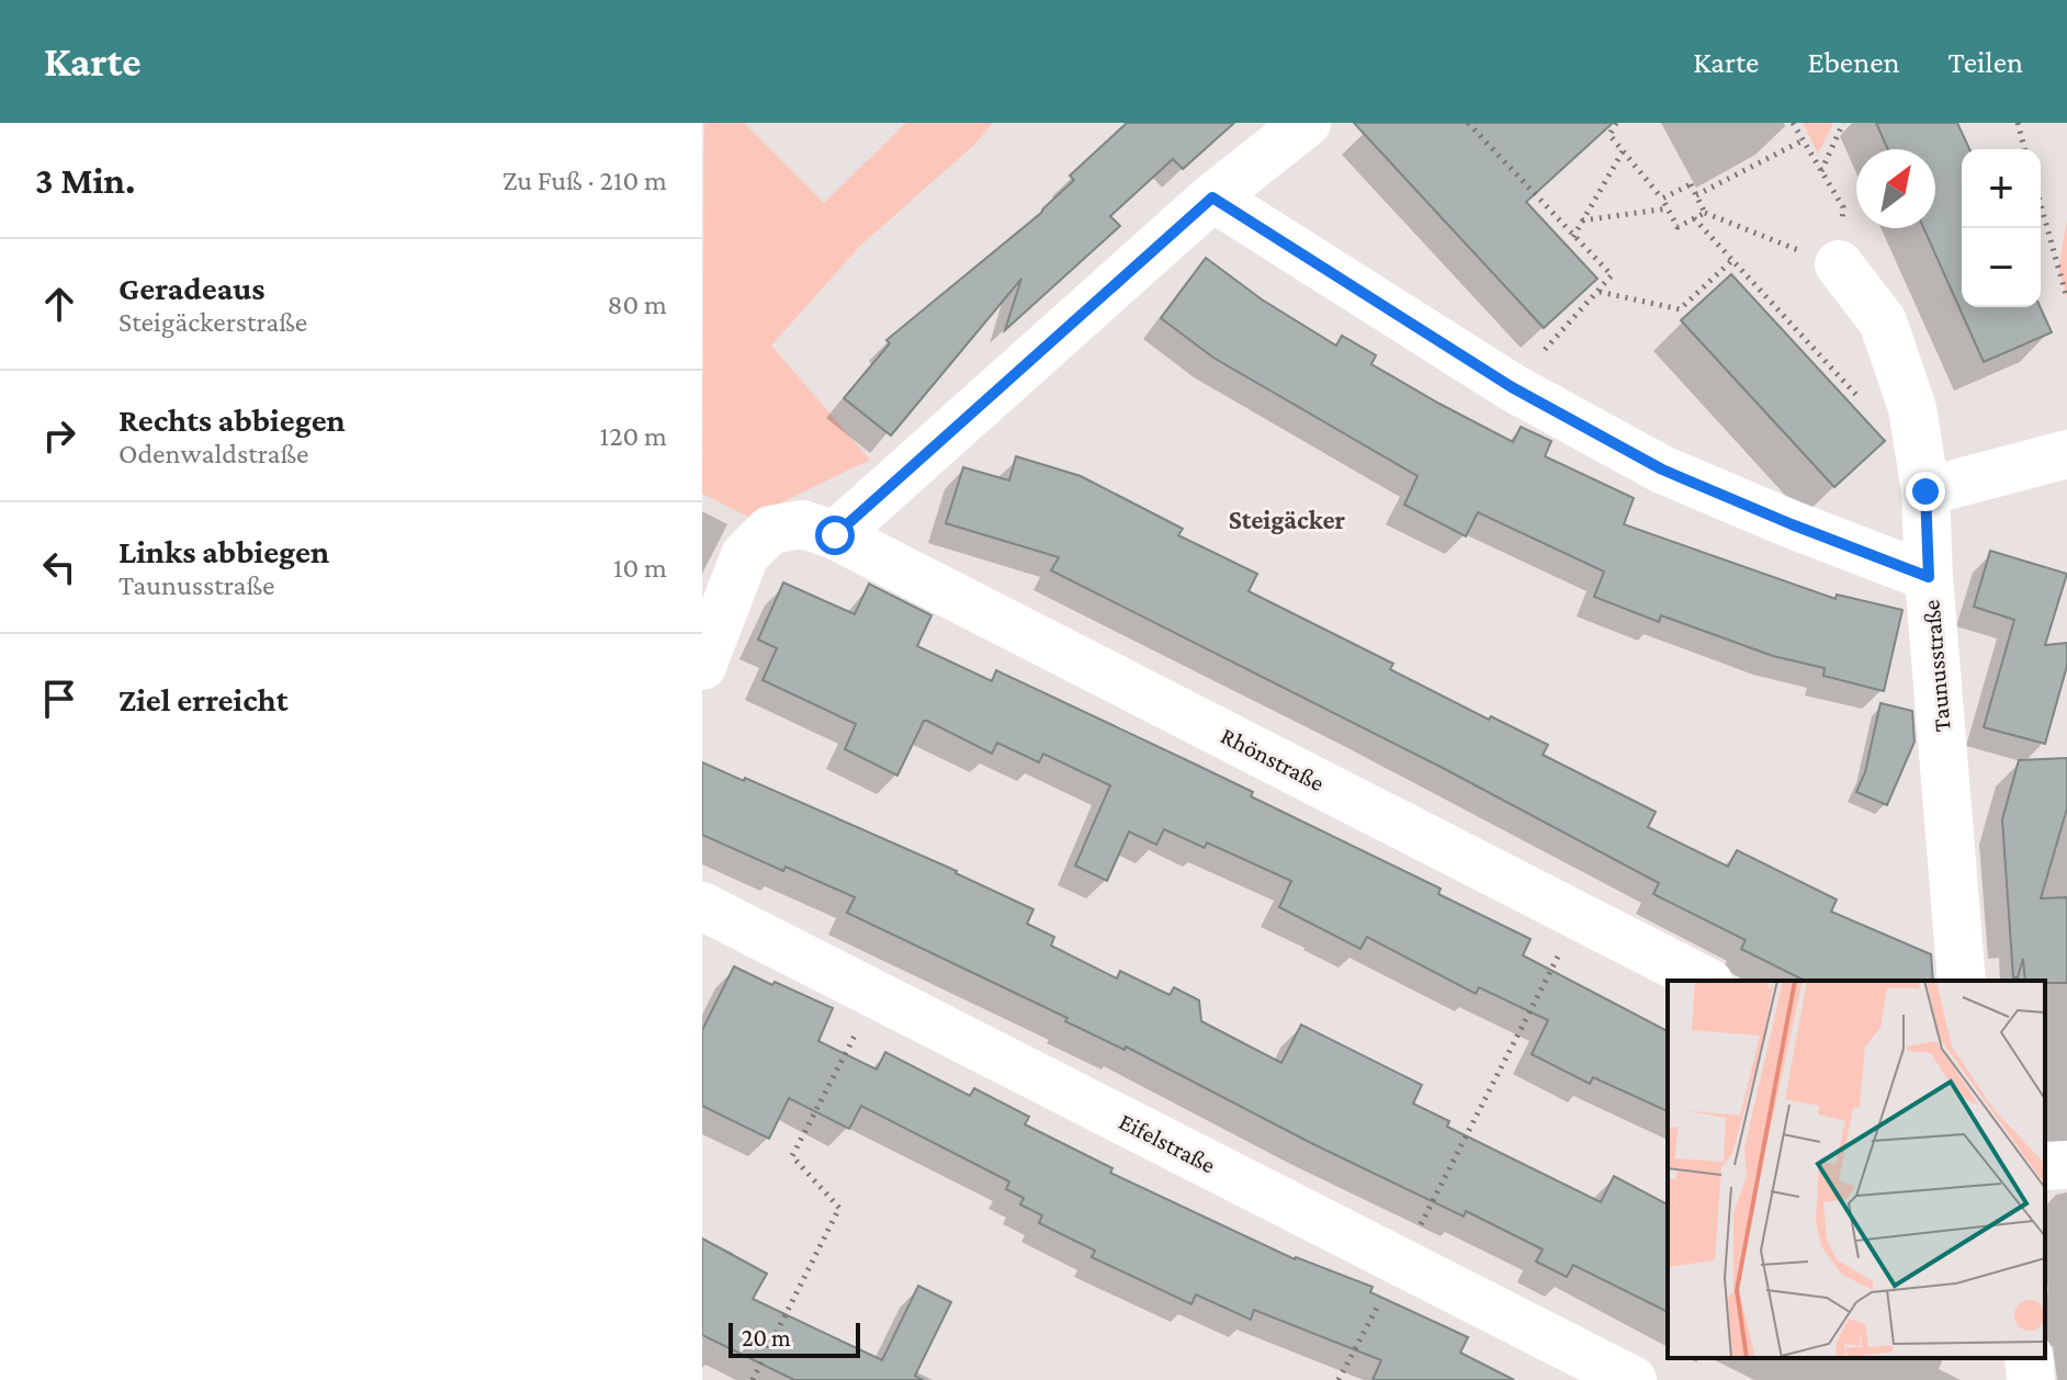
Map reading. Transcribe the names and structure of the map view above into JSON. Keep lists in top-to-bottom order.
{
  "streets": {
    "street": ["Taunusstraße", "Rhönstraße", "Eifelstraße"]
  },
  "districts": ["Steigäcker"],
  "scale_bar": "20 m",
  "north": "top right",
  "page": {
    "header": "Karte",
    "nav": ["Karte", "Ebenen", "Teilen"],
    "heading": ["3 Min.", "Zu Fuß · 210 m"],
    "map_buttons": ["+", "−"],
    "list": [
      ["Geradeaus", "Steigäckerstraße", "80 m"],
      ["Rechts abbiegen", "Odenwaldstraße", "120 m"],
      ["Links abbiegen", "Taunusstraße", "10 m"],
      "Ziel erreicht"
    ],
    "scale": "20 m"
  }
}
